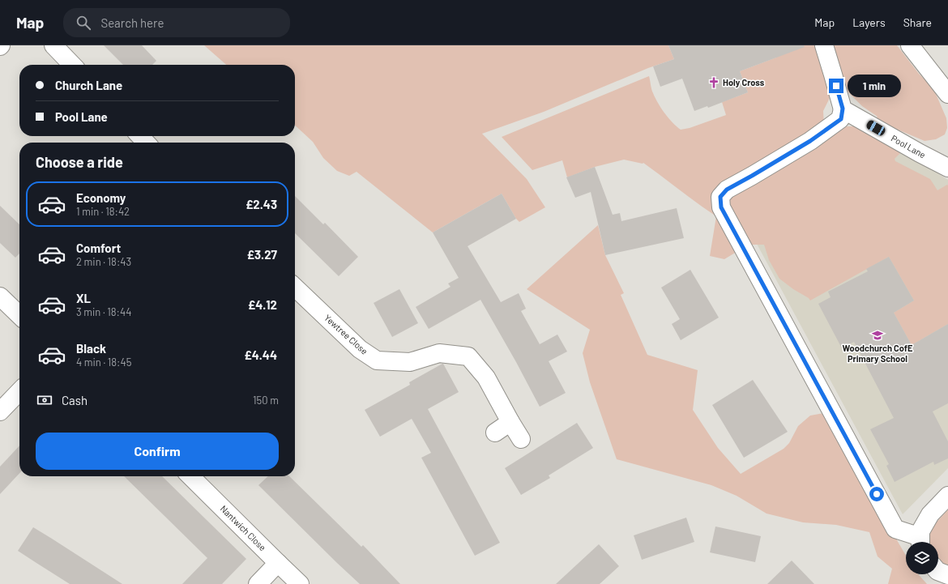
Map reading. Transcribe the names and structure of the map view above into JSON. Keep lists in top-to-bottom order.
{
  "streets": {
    "street": ["Pool Lane", "Yewtree Close", "Nantwich Close"]
  },
  "places": {
    "church": ["Holy Cross"],
    "school or university": ["Woodchurch CofE Primary School"]
  },
  "page": {
    "header": "Map",
    "search": "Search here",
    "nav": ["Map", "Layers", "Share"],
    "banner": ["Church Lane", "Pool Lane"],
    "bubble": "1 min",
    "heading": "Choose a ride",
    "list": [
      {
        "name": "Economy",
        "note": "1 min · 18:42",
        "value": "£2.43"
      },
      {
        "name": "Comfort",
        "note": "2 min · 18:43",
        "value": "£3.27"
      },
      {
        "name": "XL",
        "note": "3 min · 18:44",
        "value": "£4.12"
      },
      {
        "name": "Black",
        "note": "4 min · 18:45",
        "value": "£4.44"
      }
    ],
    "pay": ["Cash", "150 m"],
    "buttons": "Confirm"
  }
}
